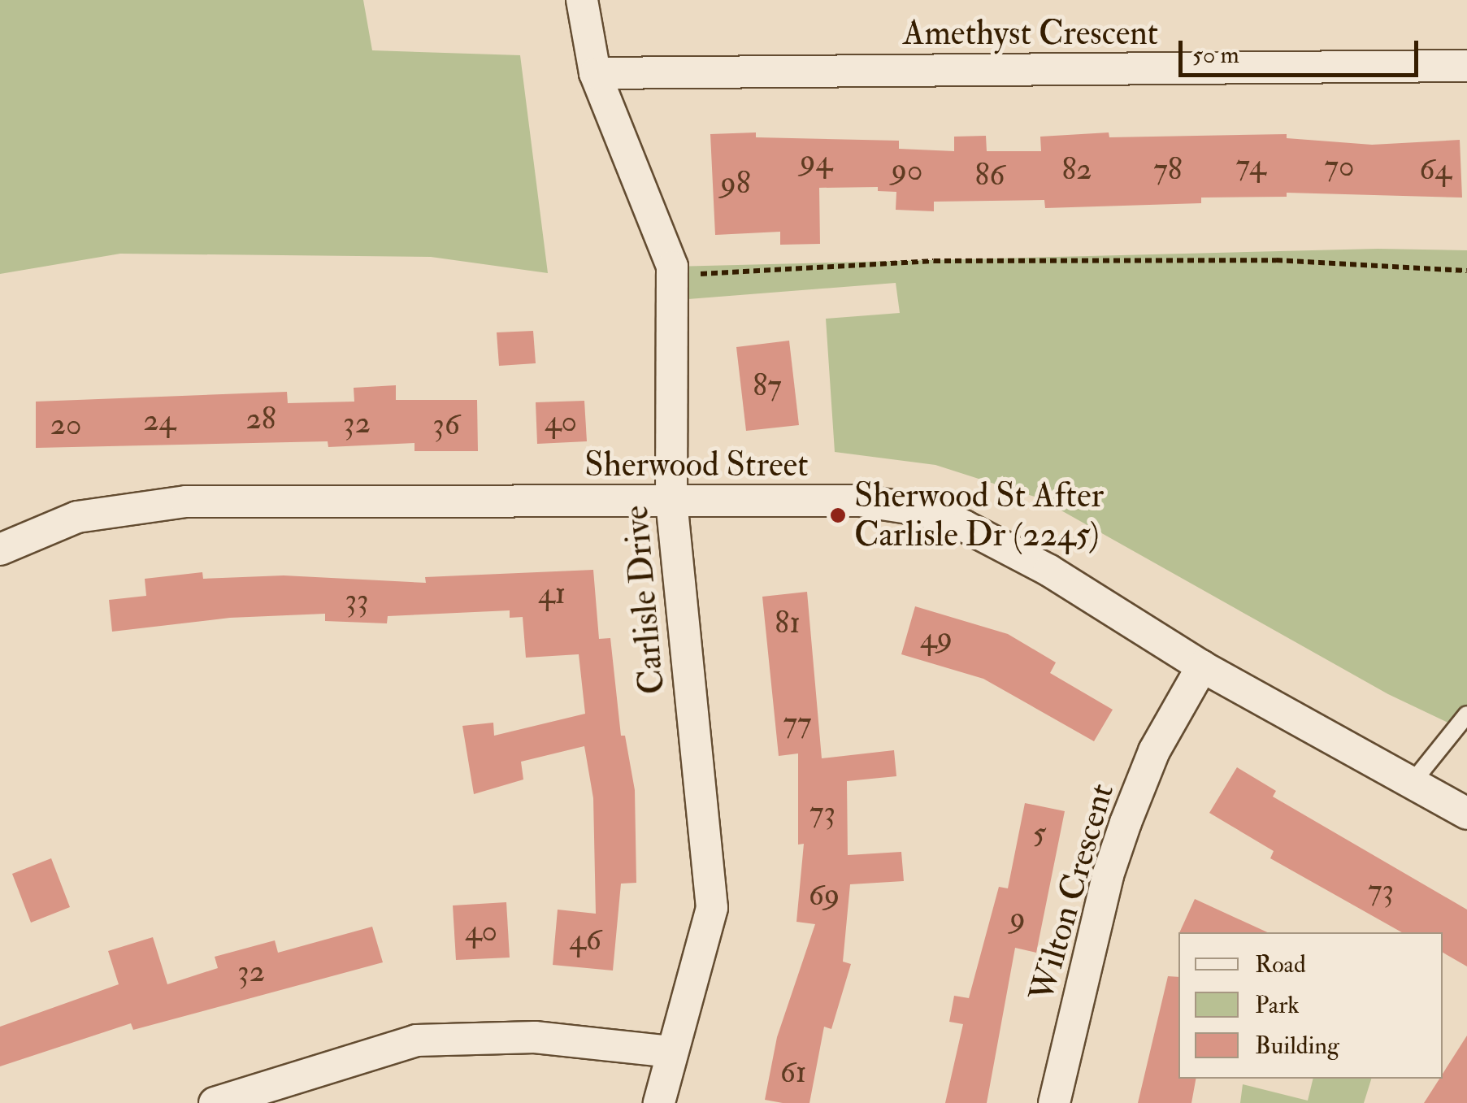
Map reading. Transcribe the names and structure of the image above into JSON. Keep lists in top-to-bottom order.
{
  "streets": {
    "street": [
      "Amethyst Crescent",
      "Sherwood Street",
      "Carlisle Drive",
      "Wilton Crescent"
    ]
  },
  "crossings": [
    ["Amethyst Crescent", "Carlisle Drive"],
    ["Sherwood Street", "Carlisle Drive"],
    ["Sherwood Street", "Wilton Crescent"]
  ],
  "places": ["Sherwood St After Carlisle Dr (2245)"],
  "house_numbers": [
    "94",
    "74",
    "70",
    "82",
    "78",
    "64",
    "90",
    "86",
    "98",
    "87",
    "28",
    "24",
    "40",
    "32",
    "20",
    "36",
    "41",
    "33",
    "81",
    "49",
    "77",
    "73",
    "5",
    "73",
    "69",
    "9",
    "40",
    "46",
    "32",
    "61"
  ],
  "legend": ["Road", "Park", "Building"],
  "scale_bar": "50 m"
}
